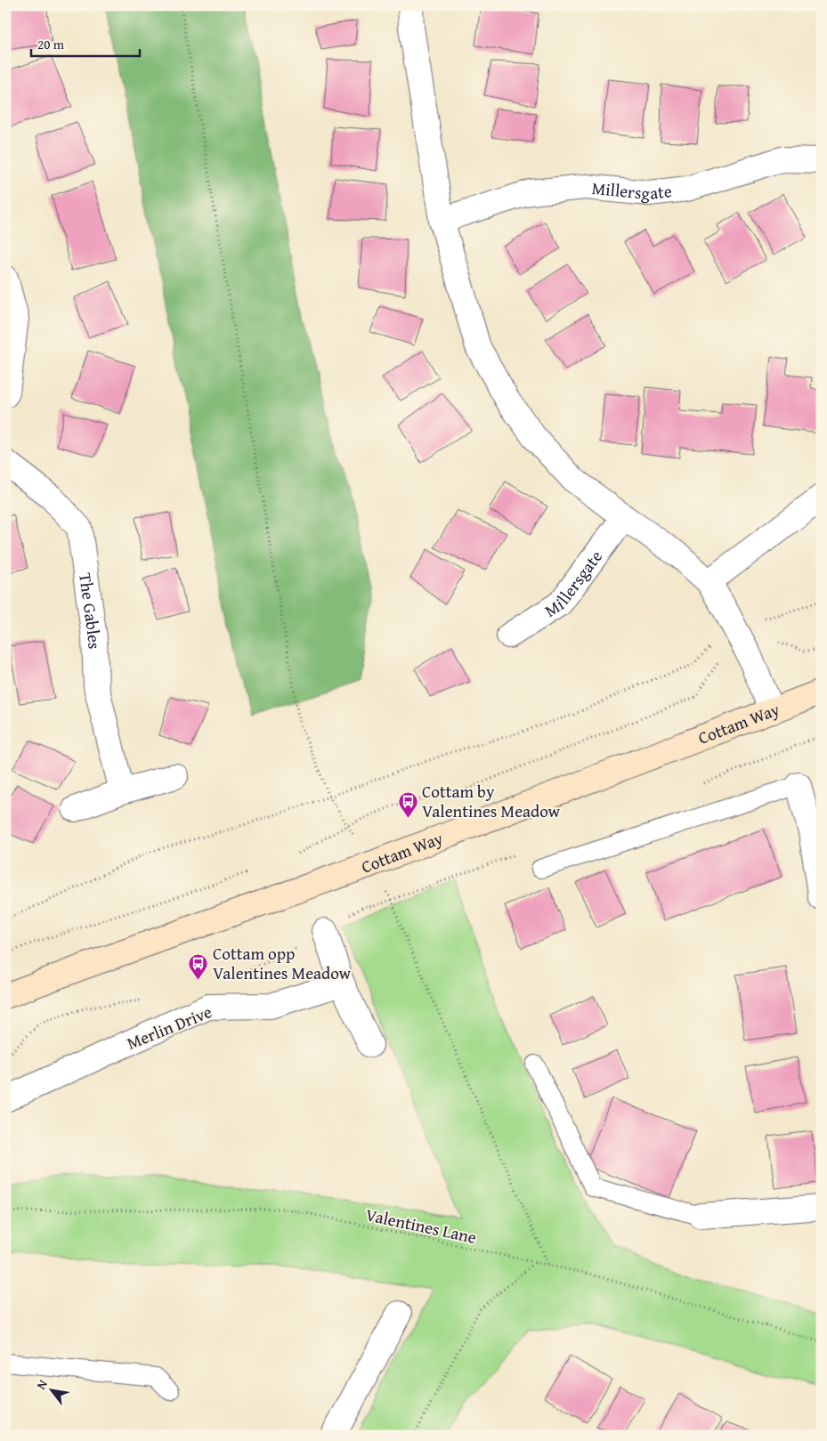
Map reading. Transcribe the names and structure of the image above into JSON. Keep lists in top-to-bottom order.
{
  "streets": {
    "main road": ["Cottam Way"],
    "street": ["Millersgate", "The Gables", "Merlin Drive"],
    "path": ["Valentines Lane"]
  },
  "places": {
    "bus stop": ["Cottam by Valentines Meadow", "Cottam opp Valentines Meadow"]
  },
  "scale_bar": "20 m",
  "north": "top left"
}
